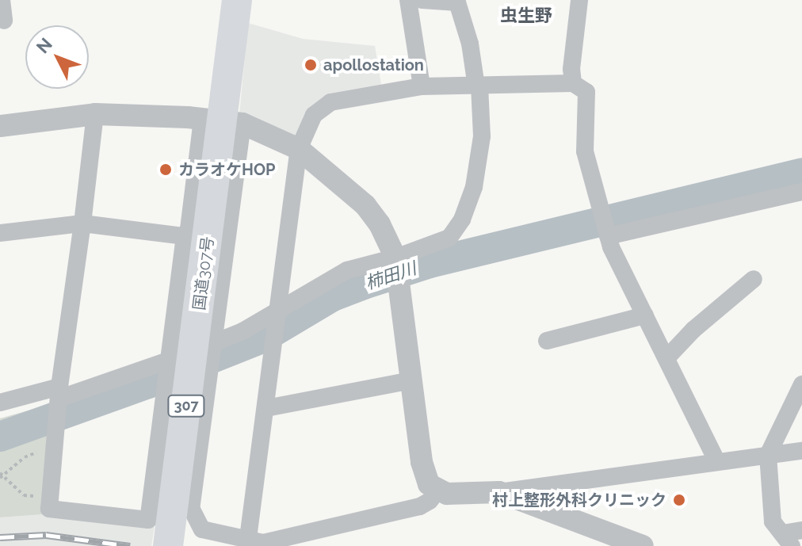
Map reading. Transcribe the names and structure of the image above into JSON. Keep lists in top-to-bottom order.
{
  "streets": {
    "highway": ["国道307号", "307"]
  },
  "districts": ["虫生野"],
  "water": ["柿田川"],
  "places": ["apollostation", "カラオケHOP", "村上整形外科クリニック"],
  "north": "top left"
}
